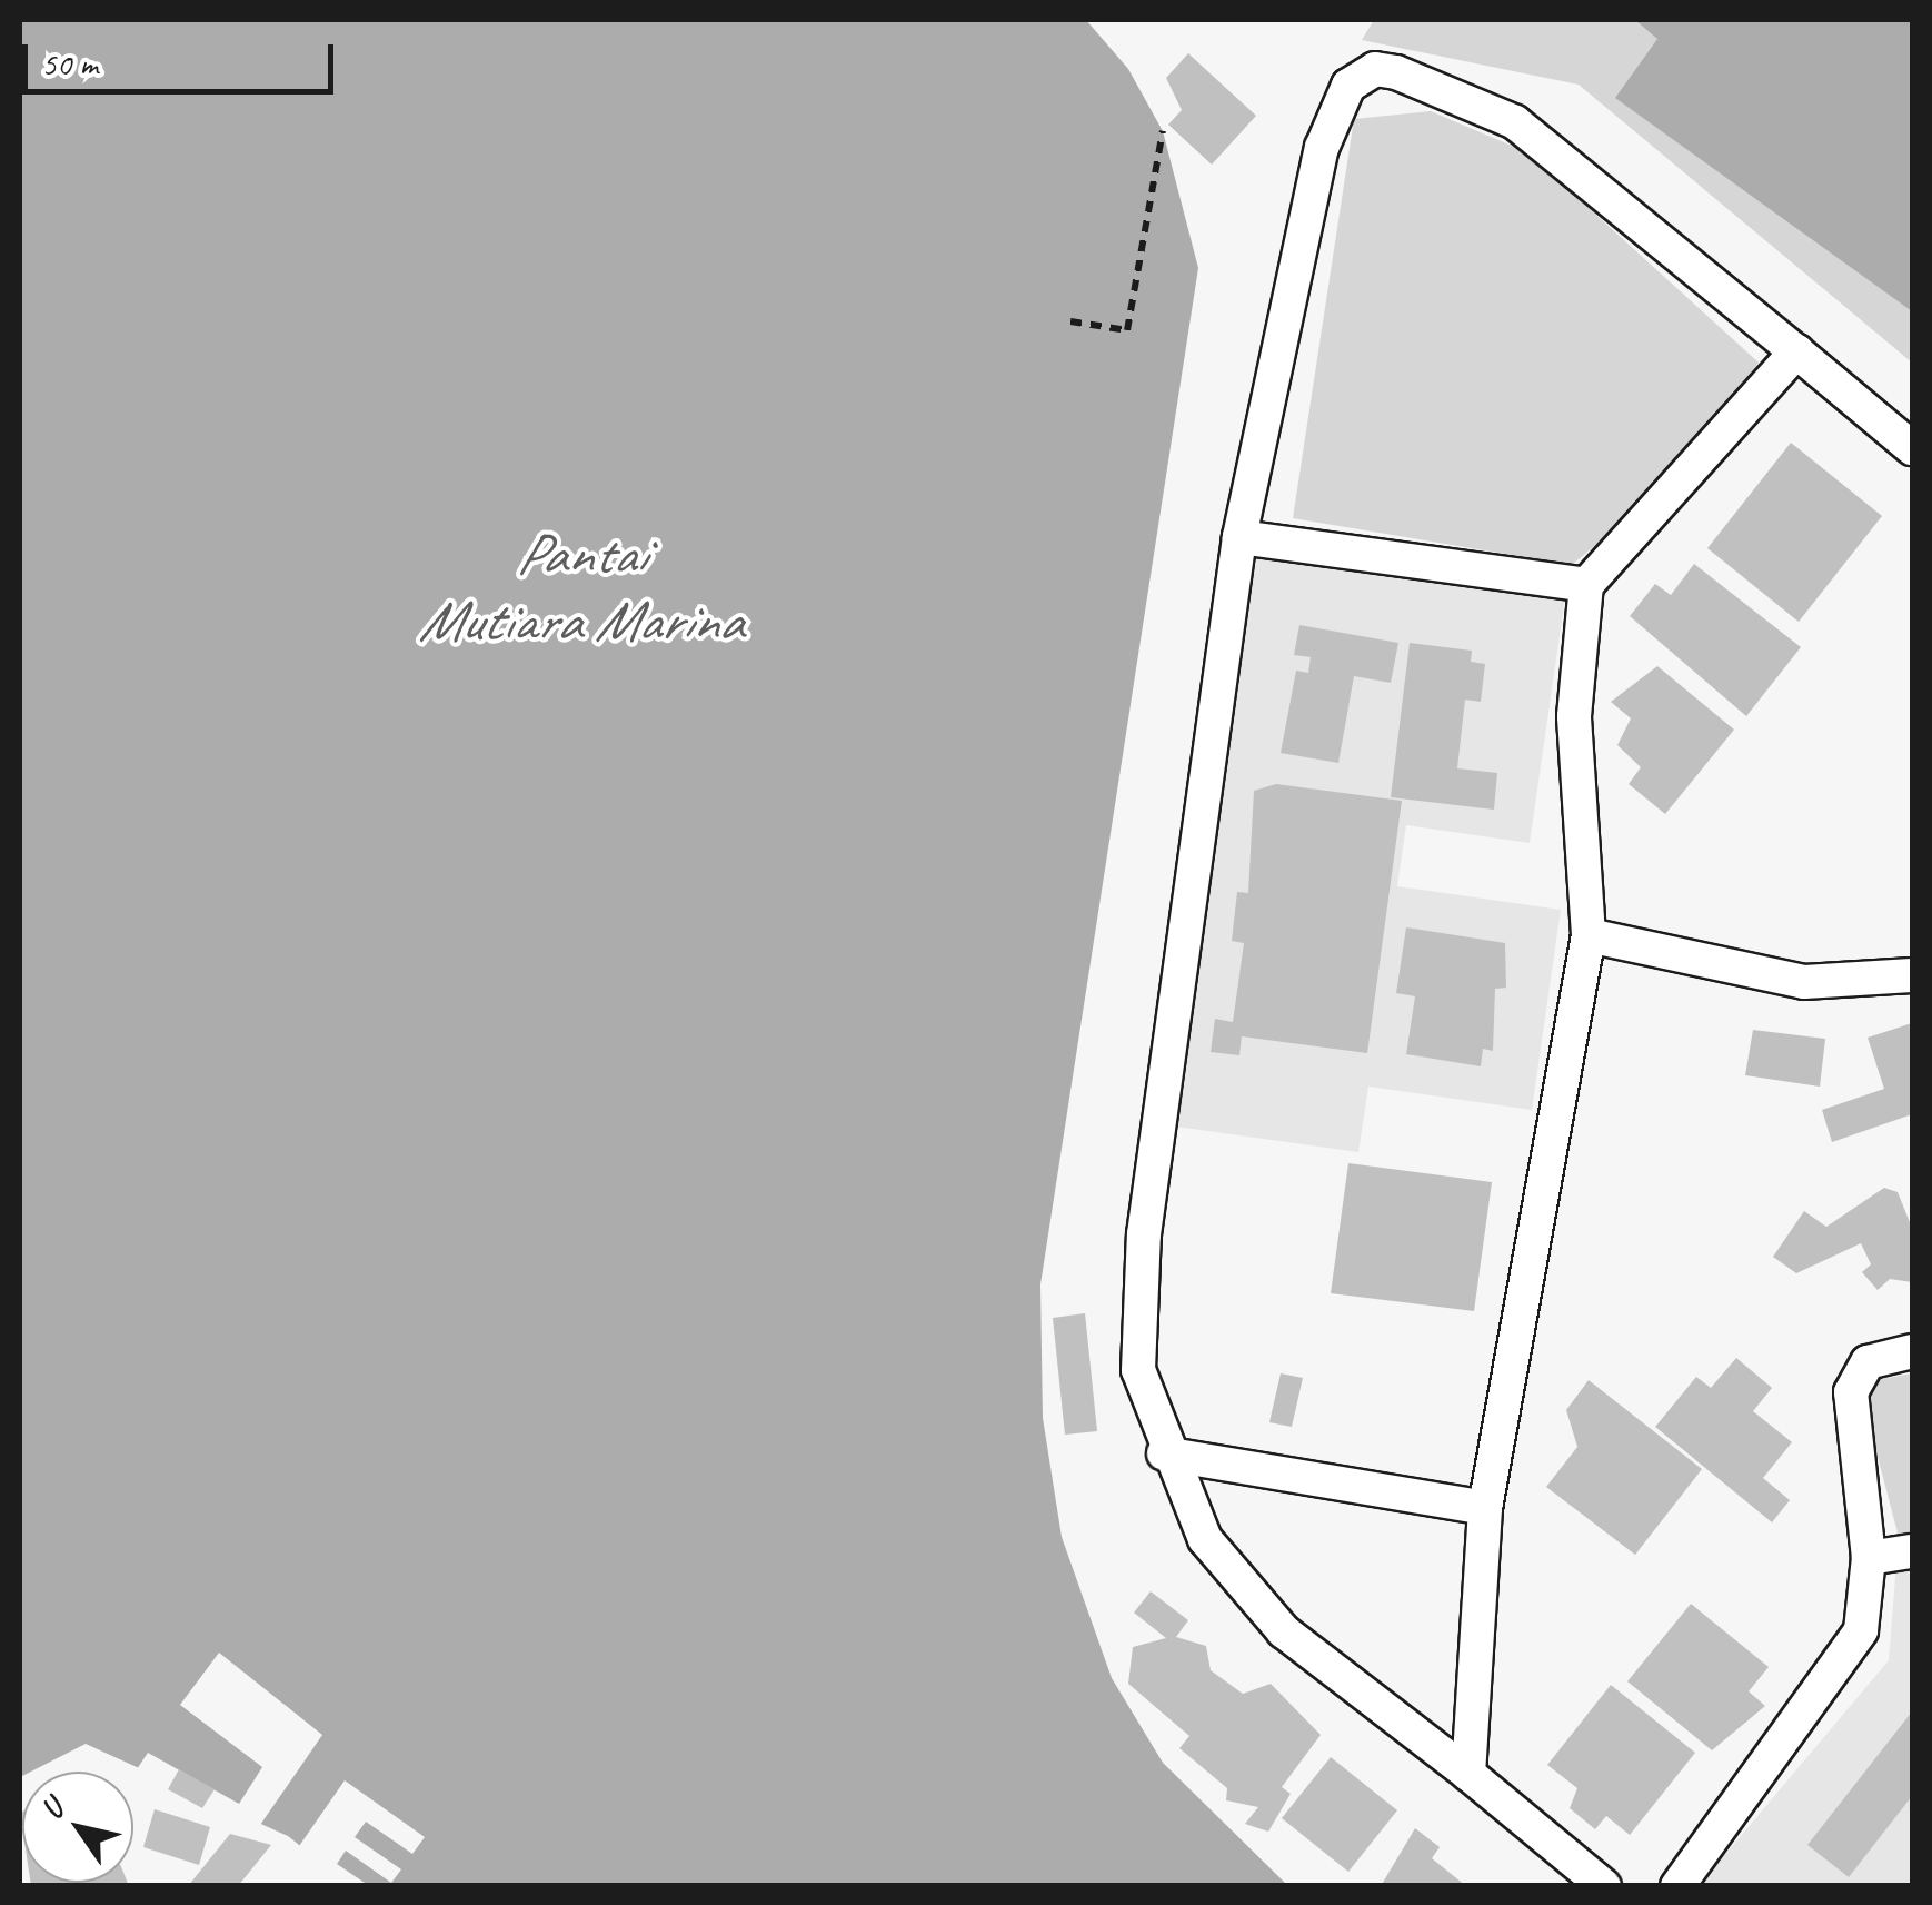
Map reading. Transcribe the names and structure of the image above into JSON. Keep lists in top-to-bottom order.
{
  "water": ["Pantai Mutiara Marina"],
  "scale_bar": "50 m",
  "north": "top left"
}
